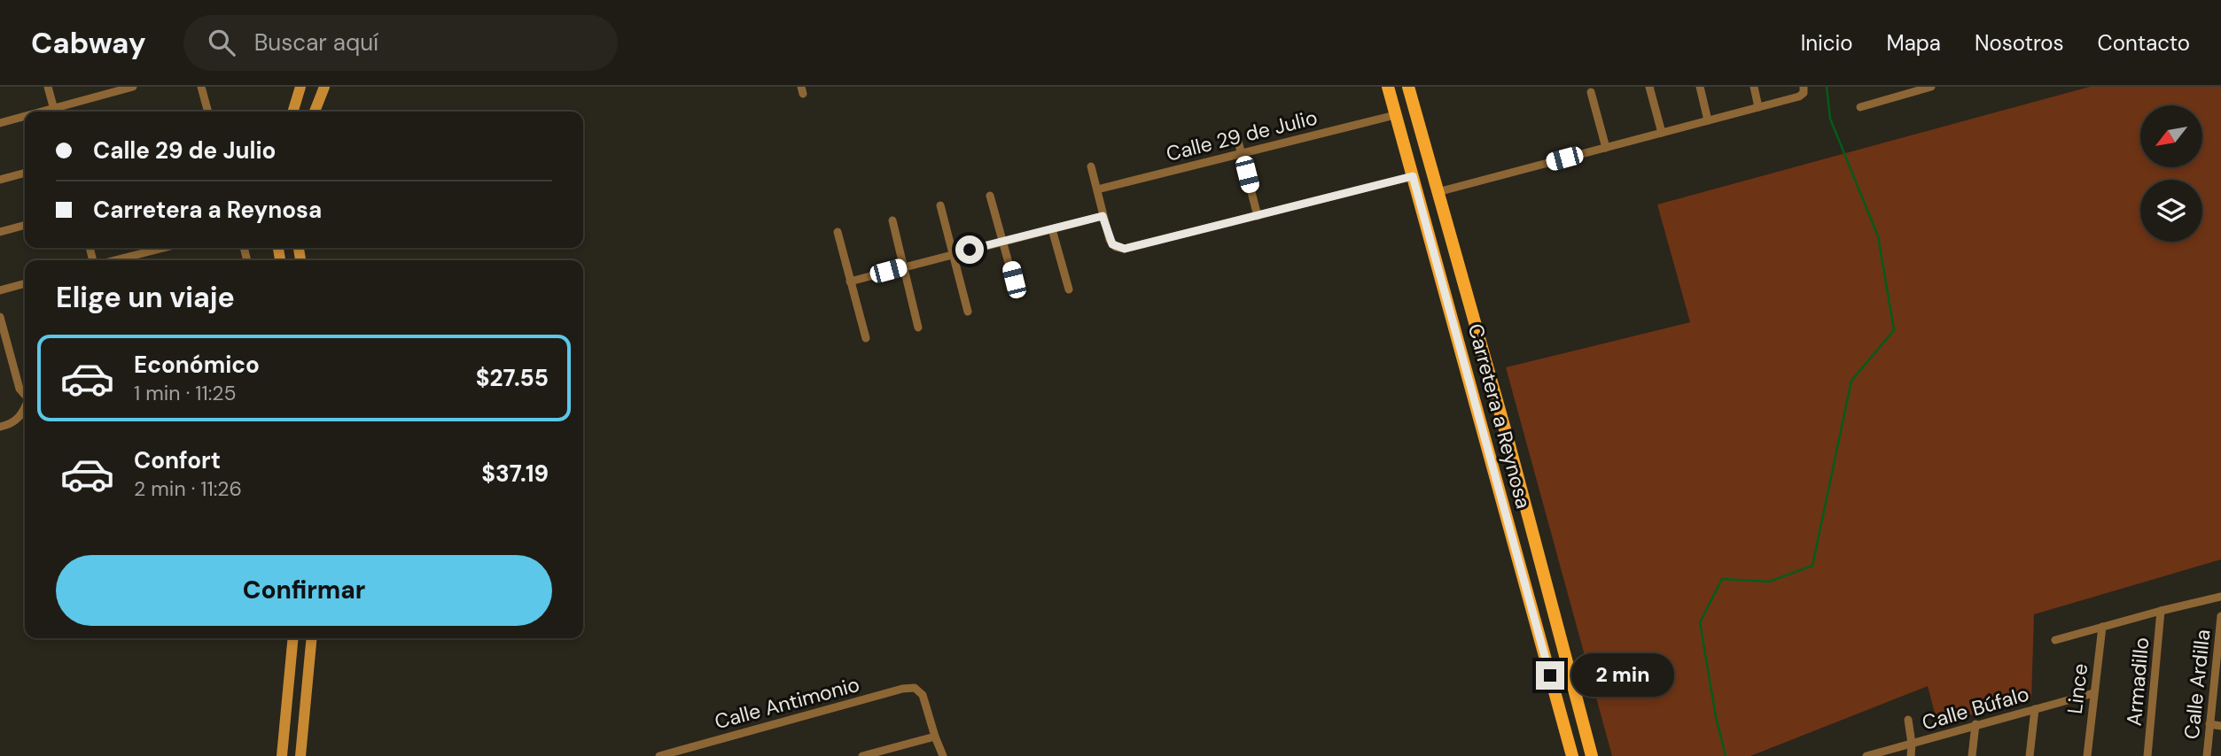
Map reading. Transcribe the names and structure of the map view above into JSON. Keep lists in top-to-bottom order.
{
  "streets": {
    "main road": ["Carretera a Reynosa"],
    "street": [
      "Calle 29 de Julio",
      "Armadillo",
      "Calle Ardilla",
      "Lince",
      "Calle Antimonio",
      "Calle Búfalo"
    ]
  },
  "crossings": [
    ["Calle 29 de Julio", "Carretera a Reynosa"],
    ["Lince", "Calle Búfalo"]
  ],
  "north": "bottom left",
  "page": {
    "header": "Cabway",
    "search": "Buscar aquí",
    "nav": [
      "Inicio",
      "Mapa",
      "Nosotros",
      "Contacto"
    ],
    "banner": ["Calle 29 de Julio", "Carretera a Reynosa"],
    "heading": "Elige un viaje",
    "list": [
      {
        "name": "Económico",
        "note": "1 min · 11:25",
        "value": "$27.55"
      },
      {
        "name": "Confort",
        "note": "2 min · 11:26",
        "value": "$37.19"
      }
    ],
    "buttons": "Confirmar",
    "bubble": "2 min"
  }
}
